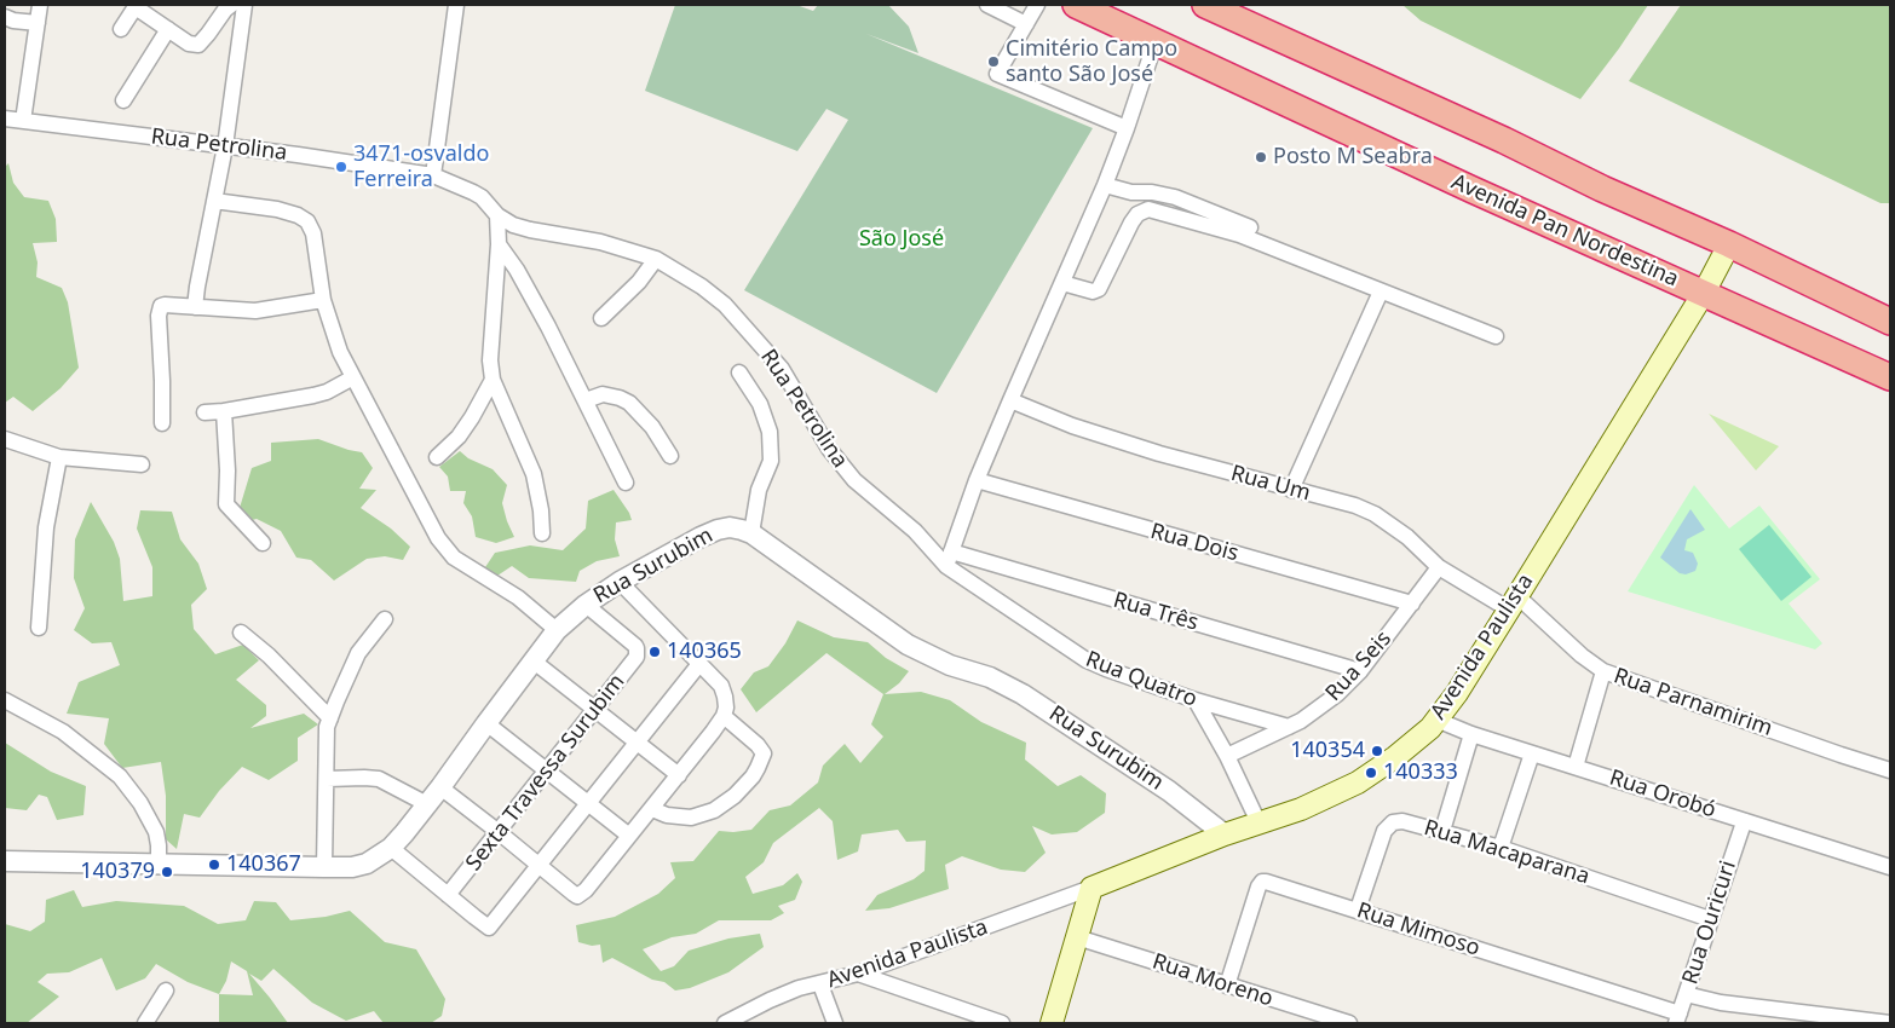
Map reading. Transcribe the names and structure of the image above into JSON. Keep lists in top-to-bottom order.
{
  "streets": {
    "highway": ["Avenida Pan Nordestina"],
    "main road": ["Avenida Paulista"],
    "street": [
      "Rua Petrolina",
      "Rua Um",
      "Rua Dois",
      "Rua Surubim",
      "Rua Três",
      "Rua Seis",
      "Rua Quatro",
      "Rua Parnamirim",
      "Sexta Travessa Surubim",
      "Rua Orobó",
      "Rua Macaparana",
      "Rua Ouricuri",
      "Rua Mimoso",
      "Rua Moreno"
    ]
  },
  "crossings": [
    ["Rua Petrolina", "Rua Três"],
    ["Rua Petrolina", "Rua Quatro"],
    ["Avenida Pan Nordestina", "Avenida Paulista"],
    ["Rua Um", "Avenida Paulista"],
    ["Rua Um", "Rua Seis"],
    ["Rua Um", "Rua Parnamirim"],
    ["Rua Dois", "Rua Seis"],
    ["Rua Surubim", "Avenida Paulista"],
    ["Rua Surubim", "Sexta Travessa Surubim"],
    ["Rua Três", "Rua Seis"],
    ["Rua Três", "Rua Quatro"],
    ["Avenida Paulista", "Rua Parnamirim"],
    ["Avenida Paulista", "Rua Orobó"],
    ["Rua Seis", "Rua Quatro"],
    ["Rua Orobó", "Rua Ouricuri"],
    ["Rua Macaparana", "Rua Ouricuri"],
    ["Rua Macaparana", "Rua Mimoso"],
    ["Rua Ouricuri", "Rua Mimoso"],
    ["Rua Mimoso", "Rua Moreno"]
  ],
  "parks": ["São José"],
  "places": [
    "Cimitério Campo santo São José",
    "Posto M Seabra",
    "3471-osvaldo Ferreira",
    "140365",
    "140354",
    "140333",
    "140367",
    "140379"
  ]
}
